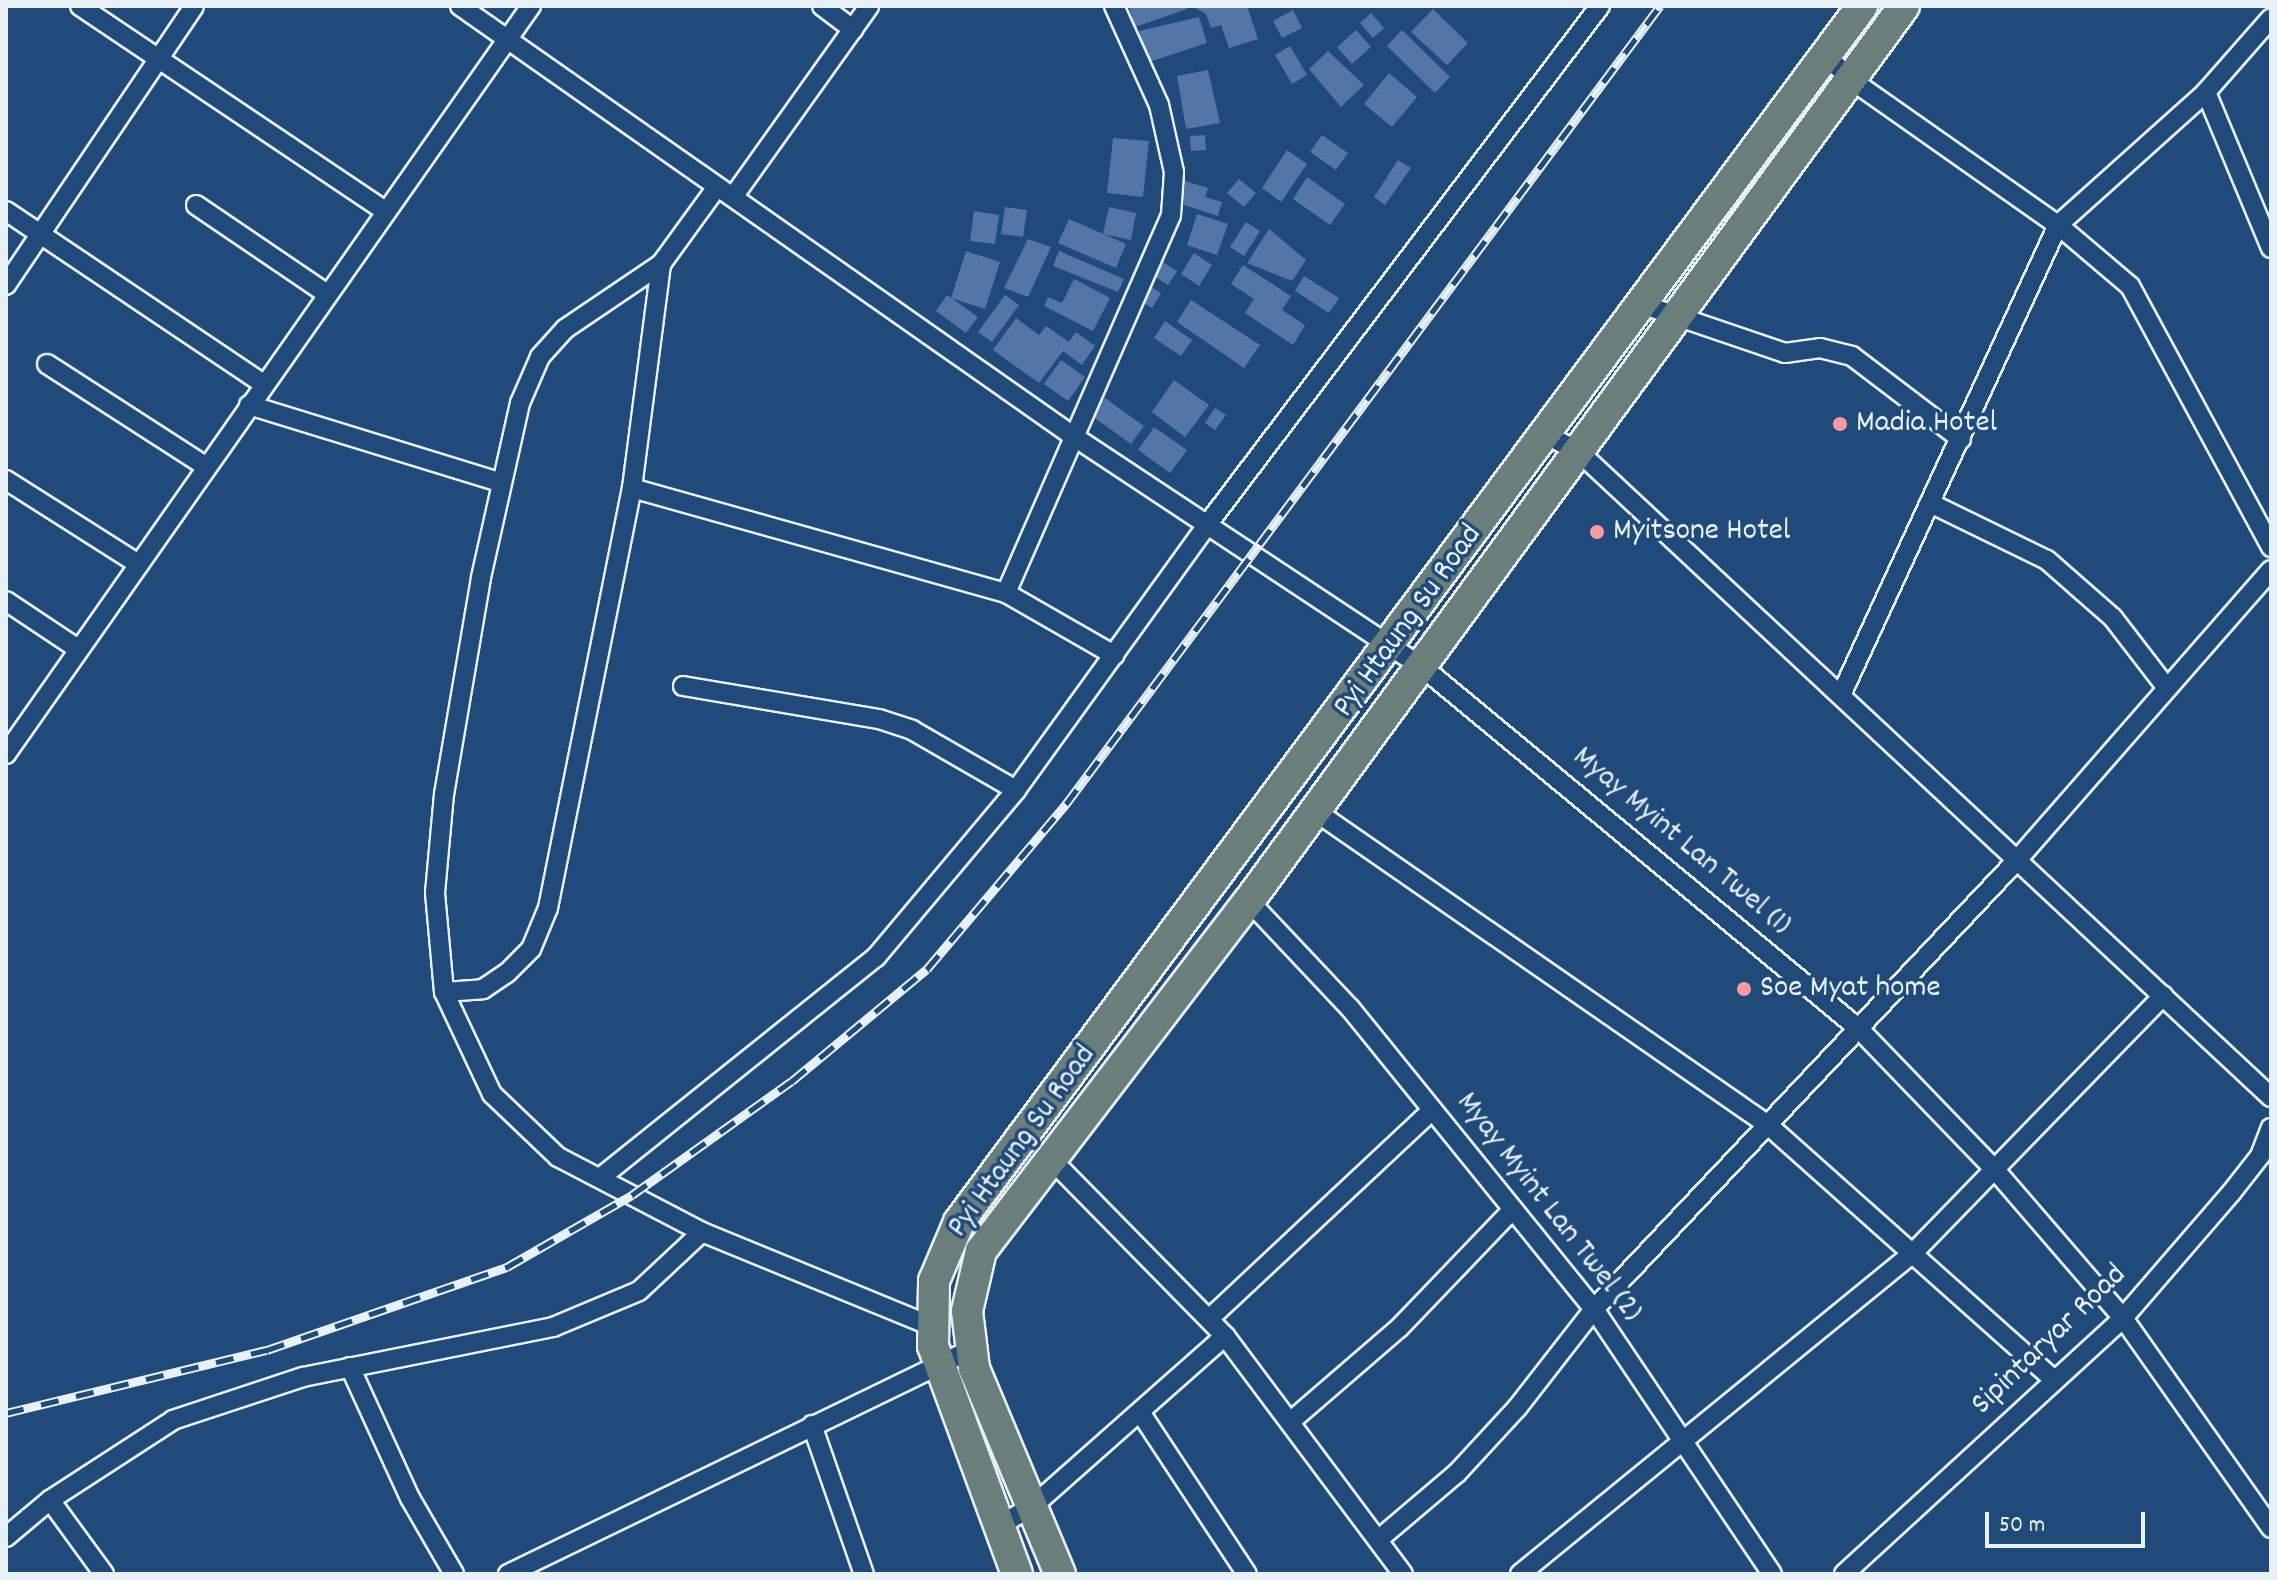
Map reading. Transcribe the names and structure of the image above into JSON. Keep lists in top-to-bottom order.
{
  "streets": {
    "highway": ["Pyi Htaung Su Road"],
    "street": ["Myay Myint Lan Twel (1)", "Myay Myint Lan Twel (2)", "Sipintaryar Road"]
  },
  "crossings": [
    ["Pyi Htaung Su Road", "Myay Myint Lan Twel (1)"],
    ["Pyi Htaung Su Road", "Myay Myint Lan Twel (2)"],
    ["Myay Myint Lan Twel (1)", "Sipintaryar Road"]
  ],
  "places": ["Madia Hotel", "Myitsone Hotel", "Soe Myat home"],
  "scale_bar": "50 m"
}
